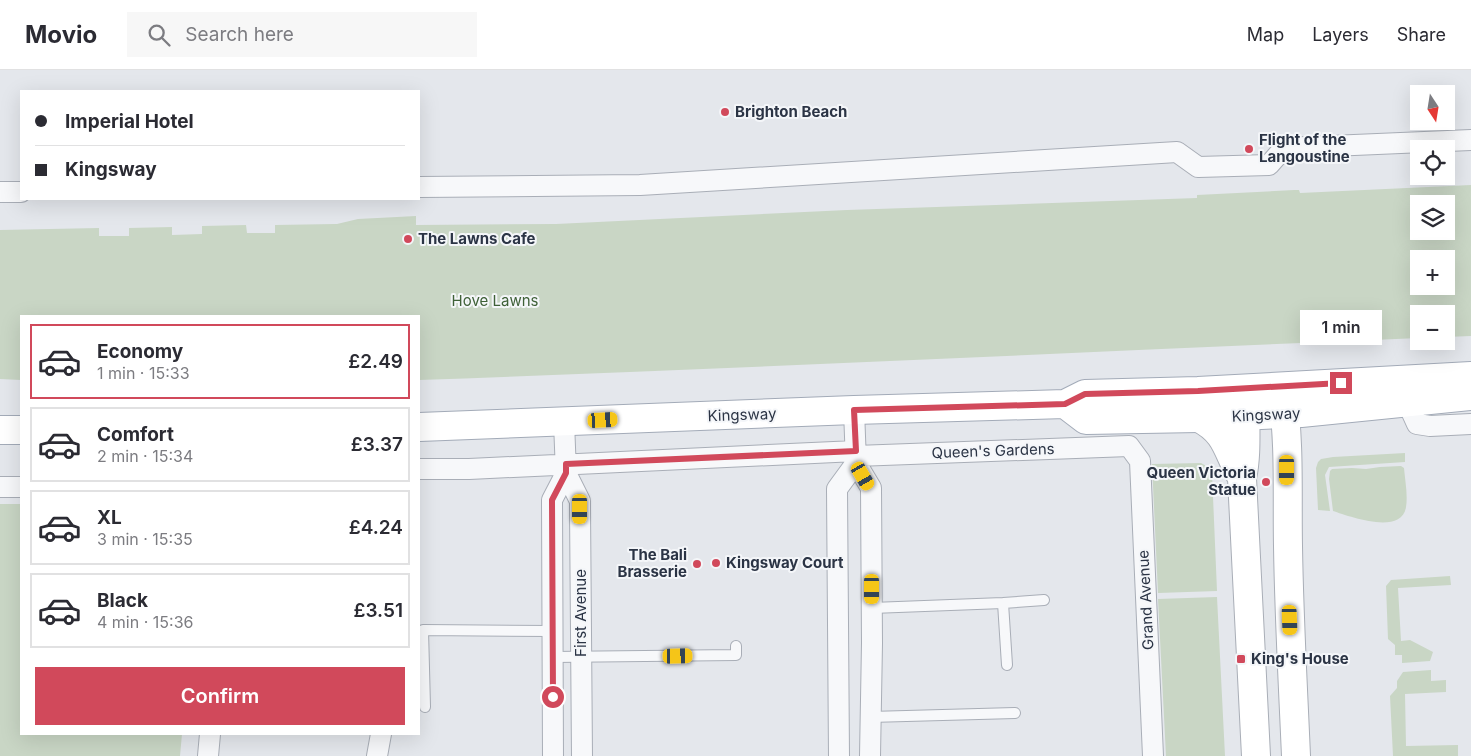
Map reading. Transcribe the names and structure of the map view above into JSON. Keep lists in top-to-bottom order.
{
  "streets": {
    "main road": ["Kingsway"],
    "street": ["Queen's Gardens", "Grand Avenue", "First Avenue"]
  },
  "crossings": [
    ["Kingsway", "First Avenue"],
    ["Queen's Gardens", "Grand Avenue"],
    ["Queen's Gardens", "First Avenue"]
  ],
  "parks": ["Hove Lawns"],
  "places": {
    "other": [
      "Brighton Beach",
      "Flight of the Langoustine",
      "The Lawns Cafe",
      "Queen Victoria Statue",
      "Kingsway Court",
      "The Bali Brasserie"
    ],
    "transit": ["King's House"]
  },
  "north": "bottom",
  "page": {
    "header": "Movio",
    "search": "Search here",
    "nav": ["Map", "Layers", "Share"],
    "map_buttons": ["+", "−"],
    "banner": ["Imperial Hotel", "Kingsway"],
    "bubble": "1 min",
    "list": [
      {
        "name": "Economy",
        "note": "1 min · 15:33",
        "value": "£2.49"
      },
      {
        "name": "Comfort",
        "note": "2 min · 15:34",
        "value": "£3.37"
      },
      {
        "name": "XL",
        "note": "3 min · 15:35",
        "value": "£4.24"
      },
      {
        "name": "Black",
        "note": "4 min · 15:36",
        "value": "£3.51"
      }
    ],
    "buttons": "Confirm"
  }
}
